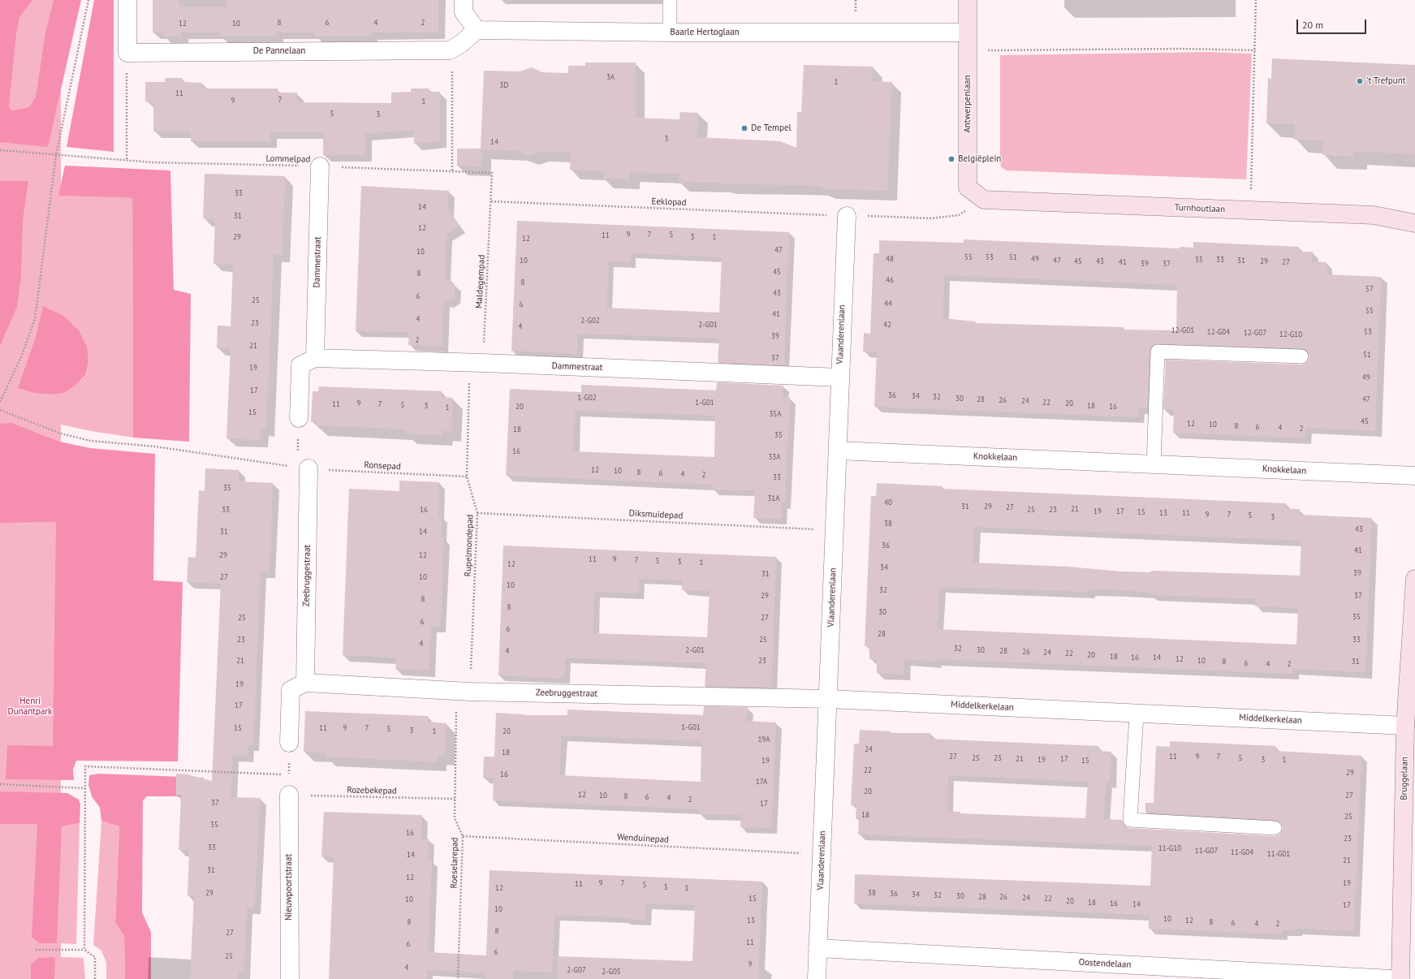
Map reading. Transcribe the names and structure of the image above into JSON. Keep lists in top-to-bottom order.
{
  "streets": {
    "street": [
      "Baarle Hertoglaan",
      "De Pannelaan",
      "Antwerpenlaan",
      "Turnhoutlaan",
      "Dammestraat",
      "Vlaanderenlaan",
      "Knokkelaan",
      "Zeebruggestraat",
      "Middelkerkelaan",
      "Bruggelaan",
      "Nieuwpoortstraat",
      "Oostendelaan"
    ],
    "path": [
      "Lommelpad",
      "Eeklopad",
      "Maldegempad",
      "Ronsepad",
      "Diksmuidepad",
      "Rupelmondepad",
      "Rozebekepad",
      "Wenduinepad",
      "Roeselarepad"
    ]
  },
  "crossings": [
    ["Baarle Hertoglaan", "De Pannelaan"],
    ["Baarle Hertoglaan", "Antwerpenlaan"],
    ["Antwerpenlaan", "Eeklopad"],
    ["Antwerpenlaan", "Turnhoutlaan"],
    ["Lommelpad", "Eeklopad"],
    ["Lommelpad", "Dammestraat"],
    ["Lommelpad", "Maldegempad"],
    ["Eeklopad", "Turnhoutlaan"],
    ["Eeklopad", "Maldegempad"],
    ["Eeklopad", "Vlaanderenlaan"],
    ["Dammestraat", "Maldegempad"],
    ["Dammestraat", "Vlaanderenlaan"],
    ["Dammestraat", "Rupelmondepad"],
    ["Maldegempad", "Rupelmondepad"],
    ["Vlaanderenlaan", "Knokkelaan"],
    ["Vlaanderenlaan", "Diksmuidepad"],
    ["Vlaanderenlaan", "Zeebruggestraat"],
    ["Vlaanderenlaan", "Middelkerkelaan"],
    ["Vlaanderenlaan", "Wenduinepad"],
    ["Vlaanderenlaan", "Oostendelaan"],
    ["Ronsepad", "Rupelmondepad"],
    ["Ronsepad", "Zeebruggestraat"],
    ["Diksmuidepad", "Rupelmondepad"],
    ["Rupelmondepad", "Zeebruggestraat"],
    ["Rupelmondepad", "Roeselarepad"],
    ["Zeebruggestraat", "Middelkerkelaan"],
    ["Zeebruggestraat", "Roeselarepad"],
    ["Middelkerkelaan", "Bruggelaan"],
    ["Rozebekepad", "Roeselarepad"],
    ["Rozebekepad", "Nieuwpoortstraat"],
    ["Wenduinepad", "Roeselarepad"]
  ],
  "parks": ["Henri Dunantpark"],
  "places": ["'t Trefpunt", "De Tempel", "Belgiëplein"],
  "house_numbers": [
    "8",
    "6",
    "4",
    "2",
    "12",
    "10",
    "3A",
    "1",
    "3D",
    "11",
    "7",
    "9",
    "1",
    "5",
    "3",
    "3",
    "14",
    "33",
    "14",
    "31",
    "12",
    "9",
    "7",
    "5",
    "11",
    "29",
    "3",
    "1",
    "12",
    "47",
    "10",
    "55",
    "53",
    "51",
    "48",
    "49",
    "35",
    "33",
    "10",
    "47",
    "31",
    "45",
    "43",
    "29",
    "41",
    "27",
    "39",
    "37",
    "45",
    "8",
    "46",
    "8",
    "57",
    "43",
    "6",
    "25",
    "44",
    "6",
    "55",
    "41",
    "4",
    "2-G02",
    "23",
    "2-G01",
    "42",
    "4",
    "12-G01",
    "12-G04",
    "53",
    "12-G07",
    "12-G10",
    "39",
    "2",
    "21",
    "51",
    "37",
    "19",
    "49",
    "17",
    "36",
    "34",
    "32",
    "1-G02",
    "30",
    "28",
    "47",
    "26",
    "24",
    "1-G01",
    "22",
    "9",
    "20",
    "11",
    "7",
    "5",
    "3",
    "18",
    "20",
    "16",
    "1",
    "15",
    "35A",
    "45",
    "12",
    "10",
    "8",
    "6",
    "4",
    "2",
    "18",
    "35",
    "16",
    "33A",
    "12",
    "10",
    "8",
    "6",
    "4",
    "2",
    "33",
    "35",
    "31A",
    "40",
    "31",
    "29",
    "27",
    "21",
    "33",
    "16",
    "25",
    "23",
    "19",
    "17",
    "15",
    "13",
    "11",
    "9",
    "7",
    "5",
    "3",
    "38",
    "43",
    "31",
    "14",
    "36",
    "41",
    "29",
    "12",
    "11",
    "9",
    "7",
    "5",
    "3",
    "1",
    "12",
    "34",
    "39",
    "31",
    "27",
    "10",
    "10",
    "32",
    "29",
    "37",
    "8",
    "8",
    "30",
    "35",
    "25",
    "27",
    "6",
    "6",
    "28",
    "23",
    "25",
    "33",
    "4",
    "32",
    "2-G01",
    "30",
    "4",
    "28",
    "26",
    "24",
    "22",
    "20",
    "18",
    "16",
    "14",
    "12",
    "21",
    "23",
    "10",
    "8",
    "31",
    "6",
    "4",
    "2",
    "19",
    "17",
    "1-G01",
    "15",
    "11",
    "9",
    "7",
    "5",
    "3",
    "1",
    "20",
    "19A",
    "24",
    "18",
    "27",
    "11",
    "9",
    "7",
    "25",
    "23",
    "5",
    "21",
    "17",
    "19",
    "3",
    "1",
    "19",
    "15",
    "22",
    "29",
    "16",
    "17A",
    "20",
    "12",
    "10",
    "27",
    "8",
    "6",
    "4",
    "2",
    "37",
    "17",
    "18",
    "25",
    "35",
    "16",
    "23",
    "33",
    "11-G10",
    "11-G07",
    "11-G04",
    "11-G01",
    "14",
    "21",
    "31",
    "12",
    "9",
    "7",
    "19",
    "11",
    "5",
    "3",
    "12",
    "1",
    "29",
    "38",
    "36",
    "34",
    "32",
    "30",
    "28",
    "26",
    "24",
    "15",
    "22",
    "10",
    "20",
    "18",
    "16",
    "14",
    "17",
    "10",
    "10",
    "13",
    "12",
    "8",
    "8",
    "6",
    "4",
    "2",
    "8",
    "27",
    "11",
    "6",
    "6",
    "25",
    "9",
    "4",
    "2-G07",
    "2-G05"
  ],
  "scale_bar": "20 m"
}
